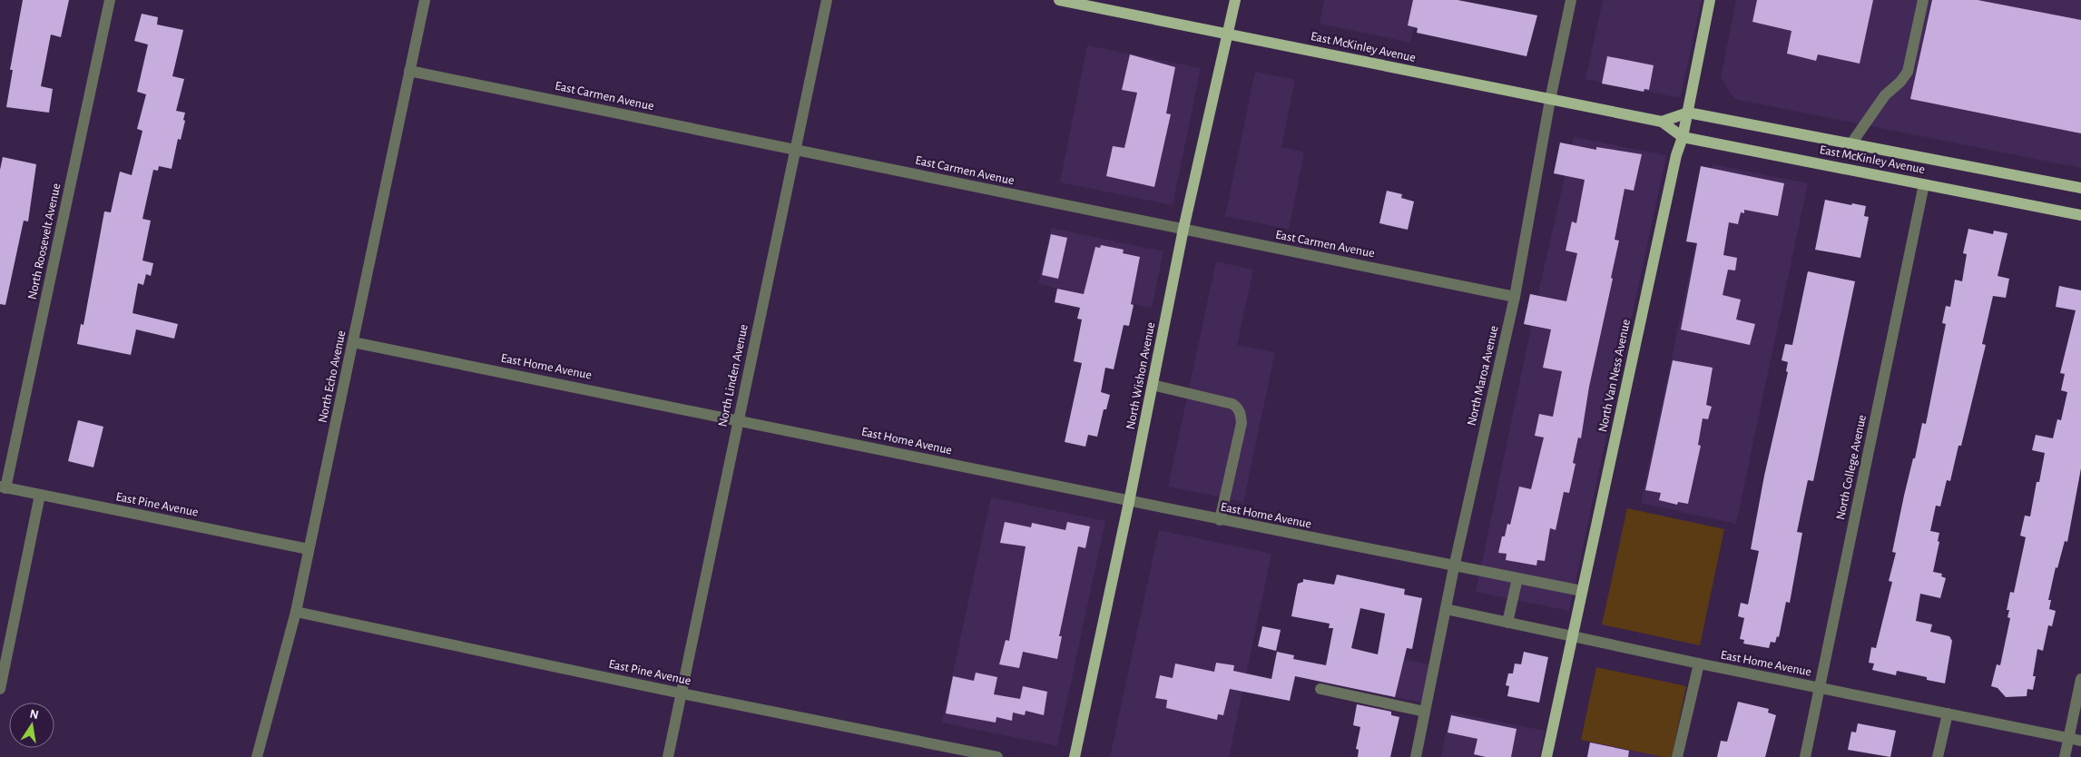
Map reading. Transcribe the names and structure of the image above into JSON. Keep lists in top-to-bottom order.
{
  "streets": {
    "main road": ["East McKinley Avenue", "North Wishon Avenue", "North Van Ness Avenue"],
    "street": [
      "East Carmen Avenue",
      "North Roosevelt Avenue",
      "East Home Avenue",
      "North Linden Avenue",
      "North Maroa Avenue",
      "North Echo Avenue",
      "North College Avenue",
      "East Pine Avenue"
    ]
  },
  "crossings": [
    ["East McKinley Avenue", "North Wishon Avenue"],
    ["East McKinley Avenue", "North Maroa Avenue"],
    ["East McKinley Avenue", "North Van Ness Avenue"],
    ["East McKinley Avenue", "North College Avenue"],
    ["East Carmen Avenue", "North Linden Avenue"],
    ["East Carmen Avenue", "North Wishon Avenue"],
    ["East Carmen Avenue", "North Maroa Avenue"],
    ["East Carmen Avenue", "North Echo Avenue"],
    ["North Roosevelt Avenue", "East Pine Avenue"],
    ["East Home Avenue", "North Linden Avenue"],
    ["East Home Avenue", "North Wishon Avenue"],
    ["East Home Avenue", "North Maroa Avenue"],
    ["East Home Avenue", "North Van Ness Avenue"],
    ["East Home Avenue", "North Echo Avenue"],
    ["East Home Avenue", "North College Avenue"],
    ["North Linden Avenue", "East Pine Avenue"],
    ["North Echo Avenue", "East Pine Avenue"]
  ],
  "north": "top"
}
